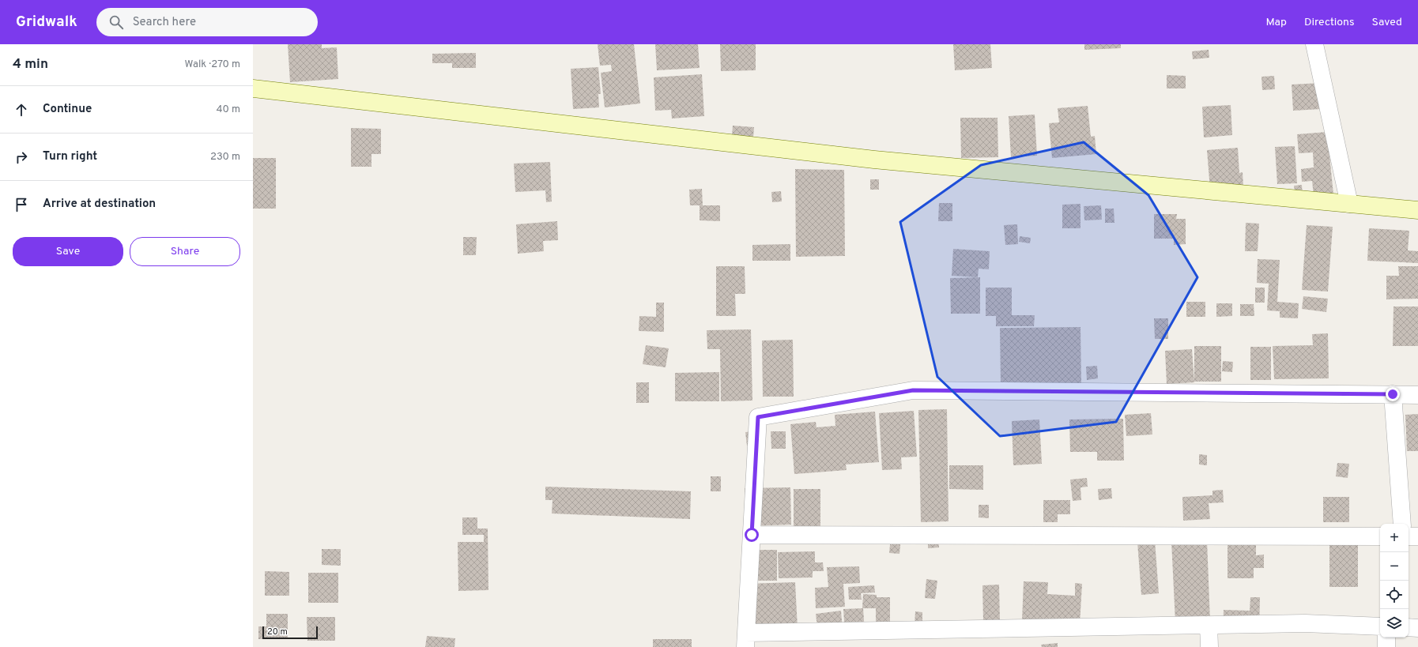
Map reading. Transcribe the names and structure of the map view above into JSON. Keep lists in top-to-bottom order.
{
  "scale_bar": "20 m",
  "page": {
    "header": "Gridwalk",
    "search": "Search here",
    "nav": ["Map", "Directions", "Saved"],
    "heading": ["4 min", "Walk · 270 m"],
    "list": [
      ["Continue", "40 m"],
      ["Turn right", "230 m"],
      "Arrive at destination"
    ],
    "buttons": ["Save", "Share"],
    "map_buttons": ["+", "−"],
    "scale": "20 m"
  }
}
